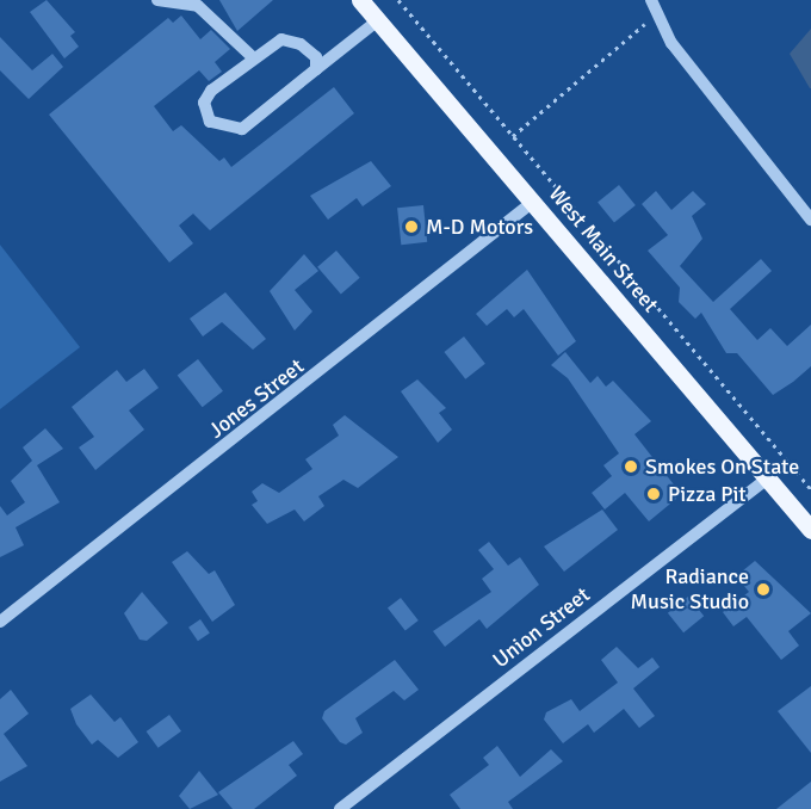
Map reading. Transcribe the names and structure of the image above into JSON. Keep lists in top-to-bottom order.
{
  "streets": {
    "main road": ["West Main Street"],
    "street": ["Jones Street", "Union Street"]
  },
  "crossings": [
    ["West Main Street", "Jones Street"],
    ["West Main Street", "Union Street"]
  ],
  "places": [
    "M-D Motors",
    "Smokes On State",
    "Pizza Pit",
    "Radiance Music Studio"
  ]
}
